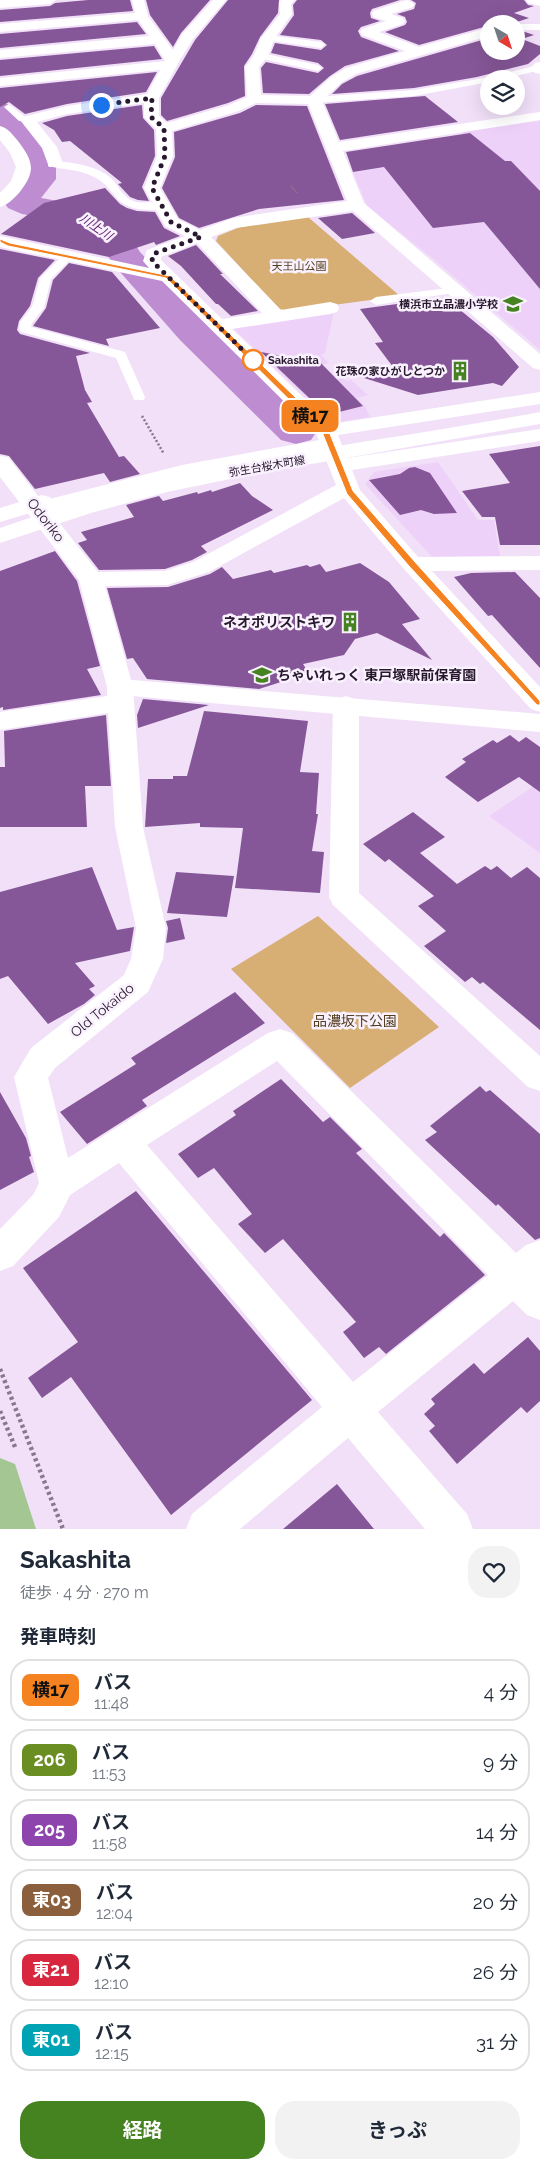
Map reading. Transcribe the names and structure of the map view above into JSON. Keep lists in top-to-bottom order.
{
  "streets": {
    "street": ["弥生台桜木町線", "Odoriko", "Old Tokaido"]
  },
  "crossings": [
    ["Odoriko", "Old Tokaido"]
  ],
  "water": ["川上川"],
  "parks": ["天王山公園", "品濃坂下公園"],
  "places": {
    "school or university": ["横浜市立品濃小学校", "ちゃいれっく 東戸塚駅前保育園"],
    "other": ["Sakashita"],
    "building": ["花珠の家ひがしとつか", "ネオポリストキワ"]
  },
  "lines": ["bus line 横17"],
  "north": "bottom right",
  "page": {
    "on_map": "横17",
    "heading": [
      ["Sakashita", "徒歩 · 4 分 · 270 m"],
      "発車時刻"
    ],
    "list": [
      {
        "mark": "横17",
        "name": "バス",
        "note": "11:48",
        "value": "4 分"
      },
      {
        "mark": "206",
        "name": "バス",
        "note": "11:53",
        "value": "9 分"
      },
      {
        "mark": "205",
        "name": "バス",
        "note": "11:58",
        "value": "14 分"
      },
      {
        "mark": "東03",
        "name": "バス",
        "note": "12:04",
        "value": "20 分"
      },
      {
        "mark": "東21",
        "name": "バス",
        "note": "12:10",
        "value": "26 分"
      },
      {
        "mark": "東01",
        "name": "バス",
        "note": "12:15",
        "value": "31 分"
      }
    ],
    "buttons": ["経路", "きっぷ"]
  }
}
